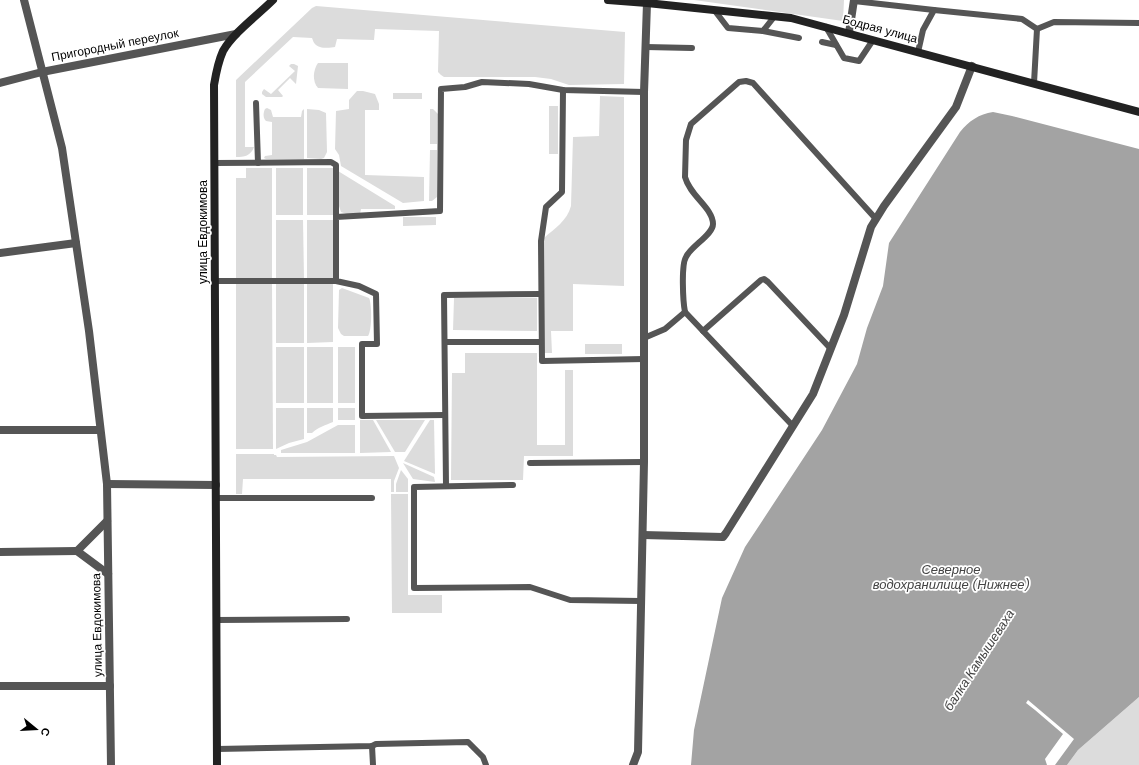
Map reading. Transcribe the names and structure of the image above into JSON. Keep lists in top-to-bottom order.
{
  "streets": {
    "main road": ["Бодрая улица", "улица Евдокимова"],
    "street": ["Пригородный переулок"]
  },
  "crossings": [
    ["Пригородный переулок", "улица Евдокимова"]
  ],
  "water": ["Северное водохранилище (Нижнее)", "балка Камышеваха"],
  "north": "right"
}
